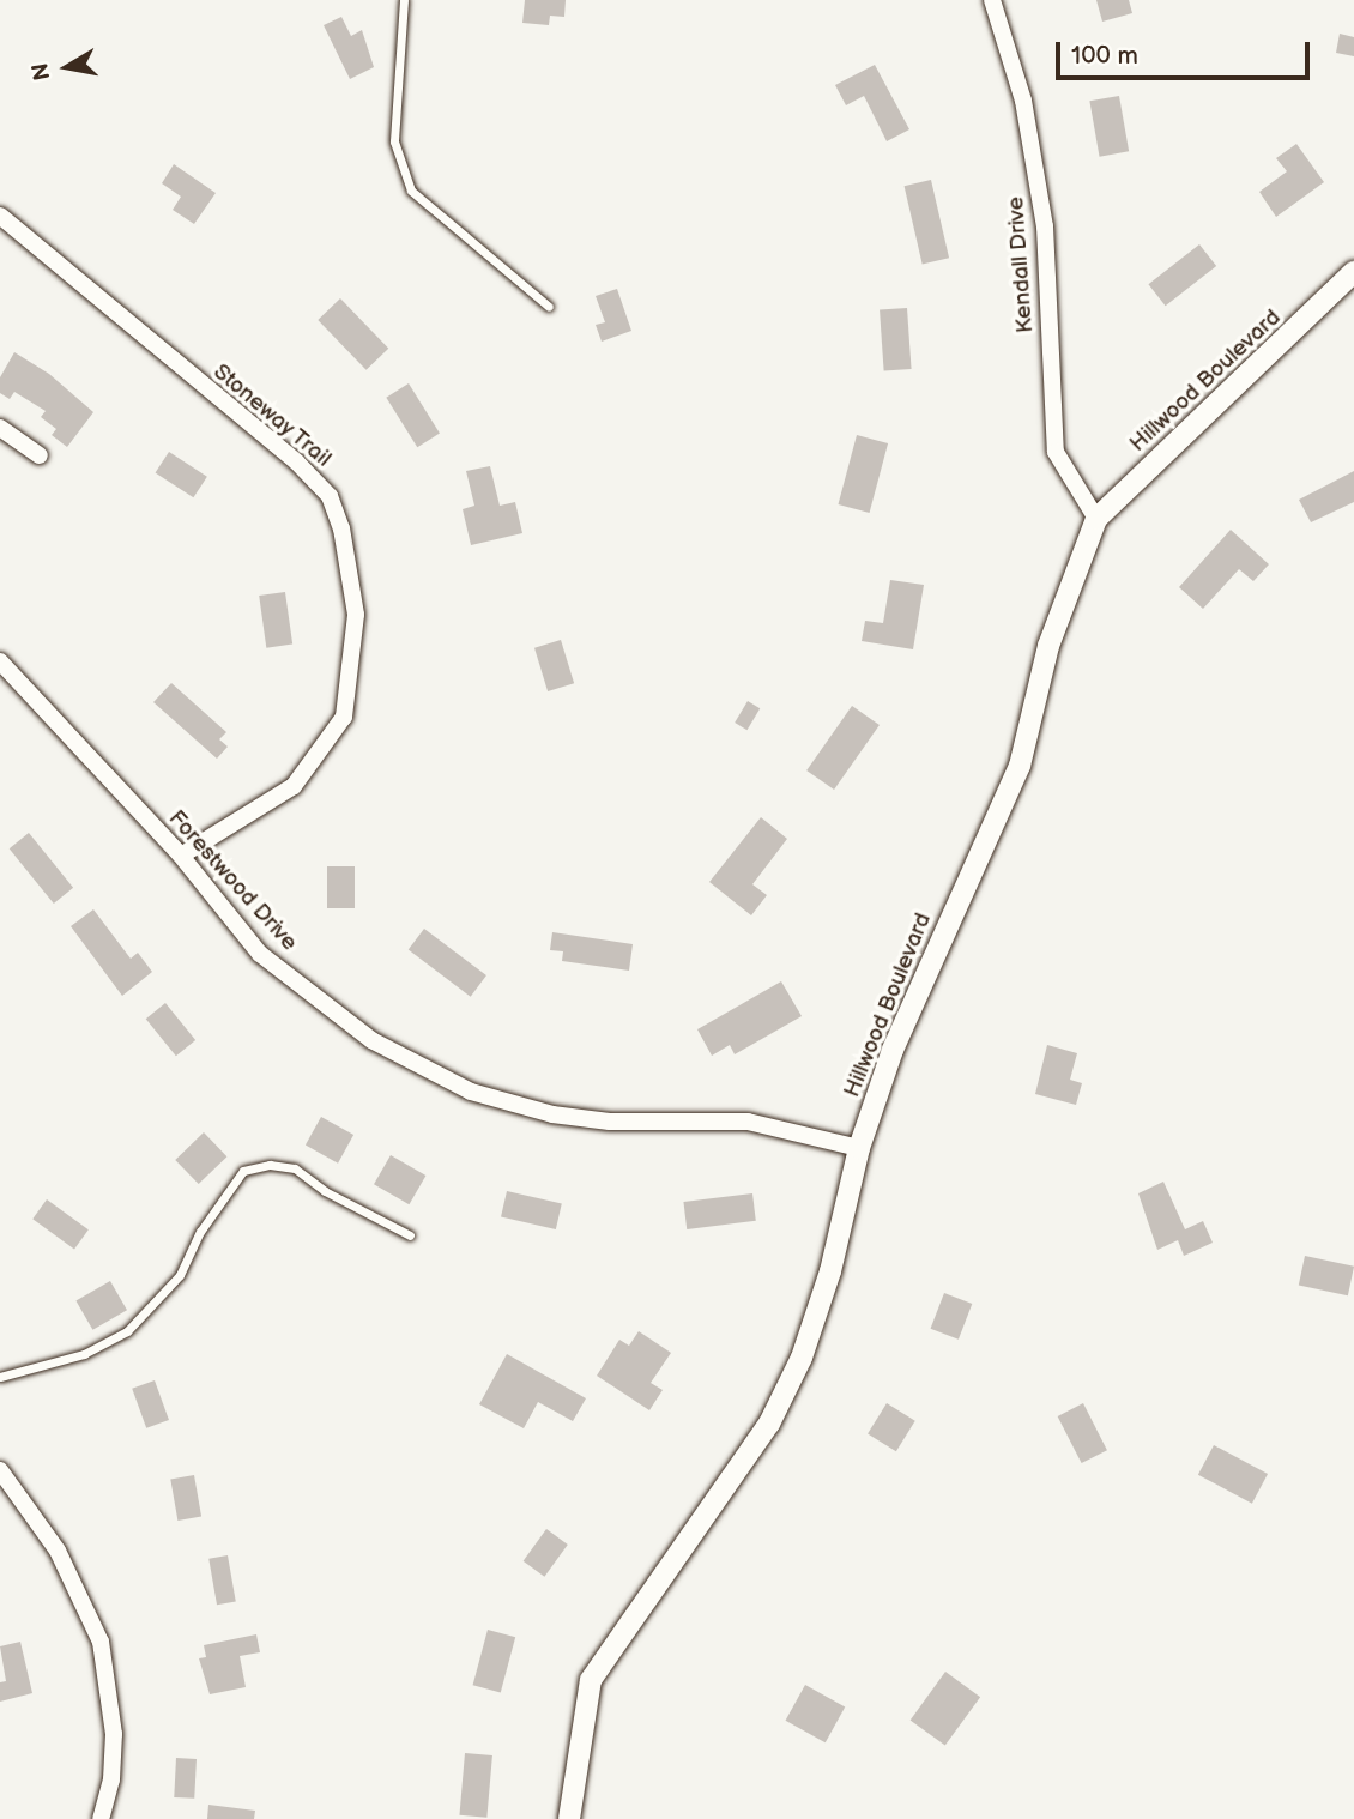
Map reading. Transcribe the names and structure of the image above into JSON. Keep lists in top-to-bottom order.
{
  "streets": {
    "street": [
      "Kendall Drive",
      "Hillwood Boulevard",
      "Stoneway Trail",
      "Forestwood Drive"
    ]
  },
  "crossings": [
    ["Kendall Drive", "Hillwood Boulevard"],
    ["Hillwood Boulevard", "Forestwood Drive"],
    ["Stoneway Trail", "Forestwood Drive"]
  ],
  "scale_bar": "100 m",
  "north": "left"
}
